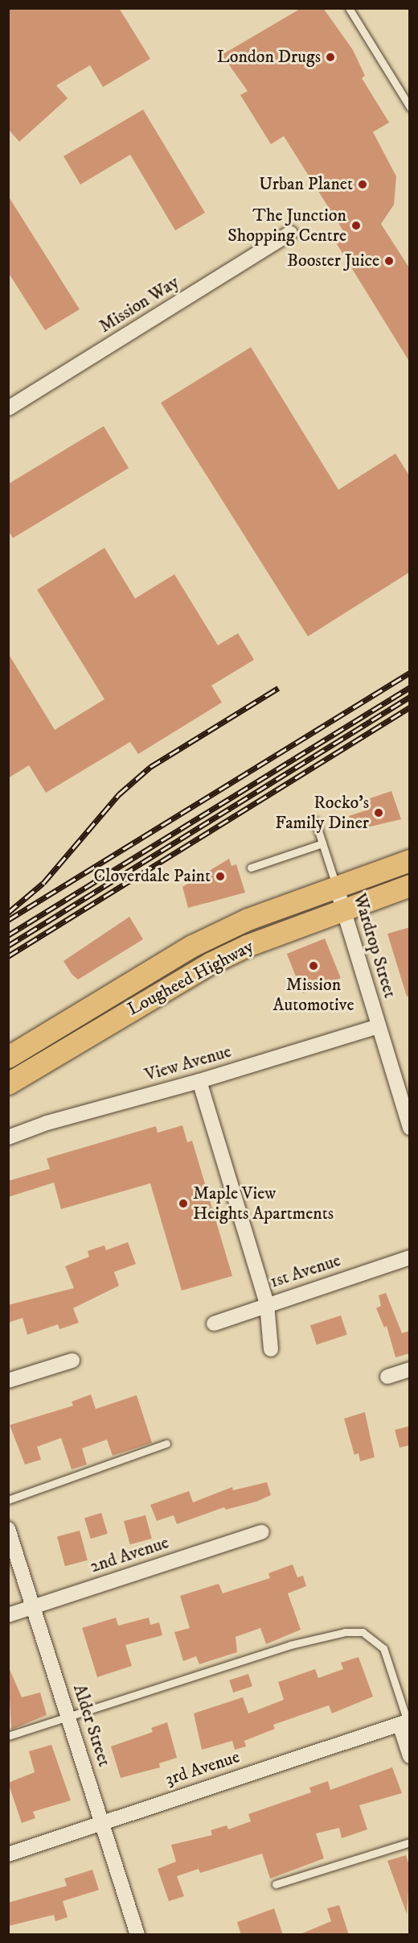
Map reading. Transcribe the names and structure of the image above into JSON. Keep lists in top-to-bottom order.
{
  "streets": {
    "main road": ["Lougheed Highway"],
    "street": [
      "Mission Way",
      "Wardrop Street",
      "View Avenue",
      "1st Avenue",
      "2nd Avenue",
      "Alder Street",
      "3rd Avenue"
    ]
  },
  "crossings": [
    ["Wardrop Street", "Lougheed Highway"],
    ["Wardrop Street", "View Avenue"],
    ["2nd Avenue", "Alder Street"],
    ["Alder Street", "3rd Avenue"]
  ],
  "places": [
    "London Drugs",
    "Urban Planet",
    "The Junction Shopping Centre",
    "Booster Juice",
    "Rocko's Family Diner",
    "Cloverdale Paint",
    "Mission Automotive",
    "Maple View Heights Apartments"
  ]
}
